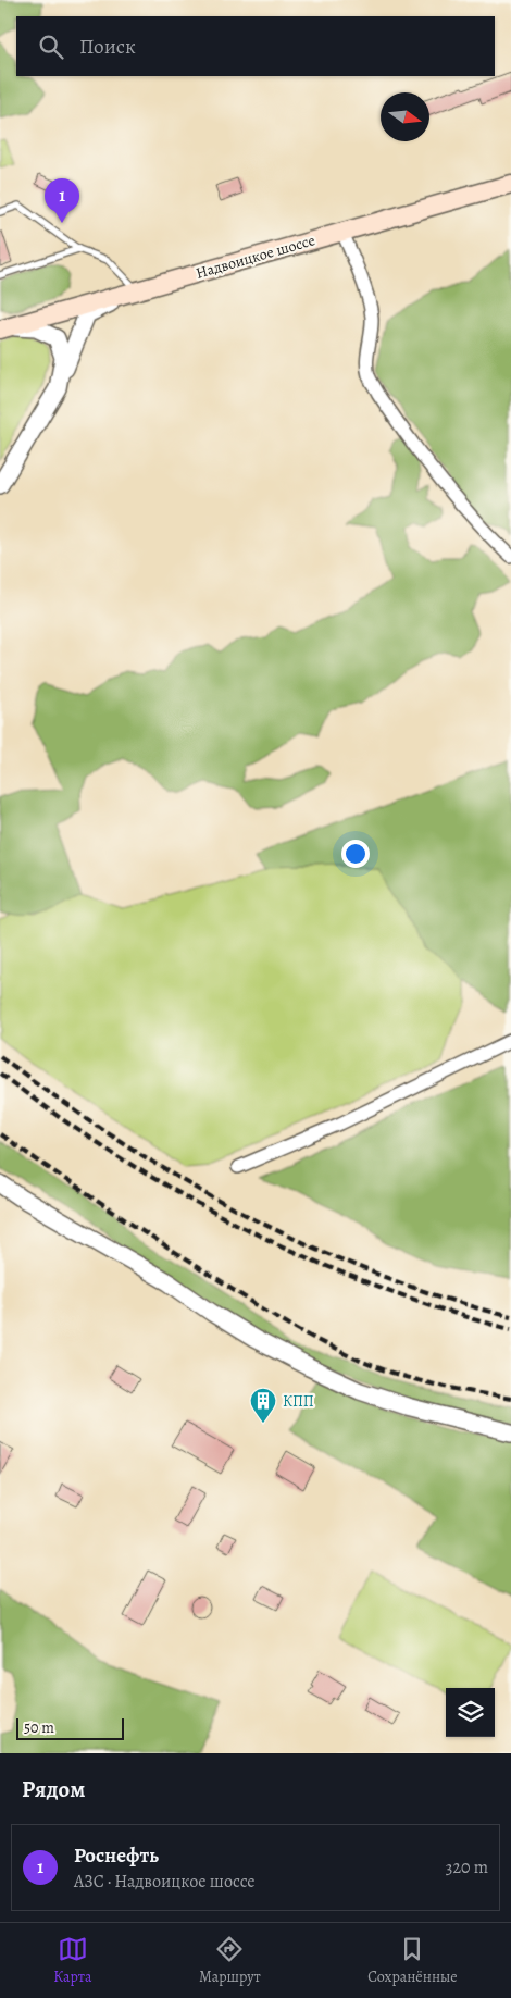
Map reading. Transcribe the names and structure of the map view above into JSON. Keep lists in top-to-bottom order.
{
  "streets": {
    "main road": ["Надвоицкое шоссе"]
  },
  "places": {
    "building": ["КПП"]
  },
  "scale_bar": "50 m",
  "north": "right",
  "page": {
    "search": "Поиск",
    "pins": "1",
    "scale": "50 m",
    "heading": "Рядом",
    "list": [
      {
        "mark": "1",
        "name": "Роснефть",
        "note": "АЗС · Надвоицкое шоссе",
        "value": "320 m"
      }
    ],
    "nav": ["Карта", "Маршрут", "Сохранённые"]
  }
}
